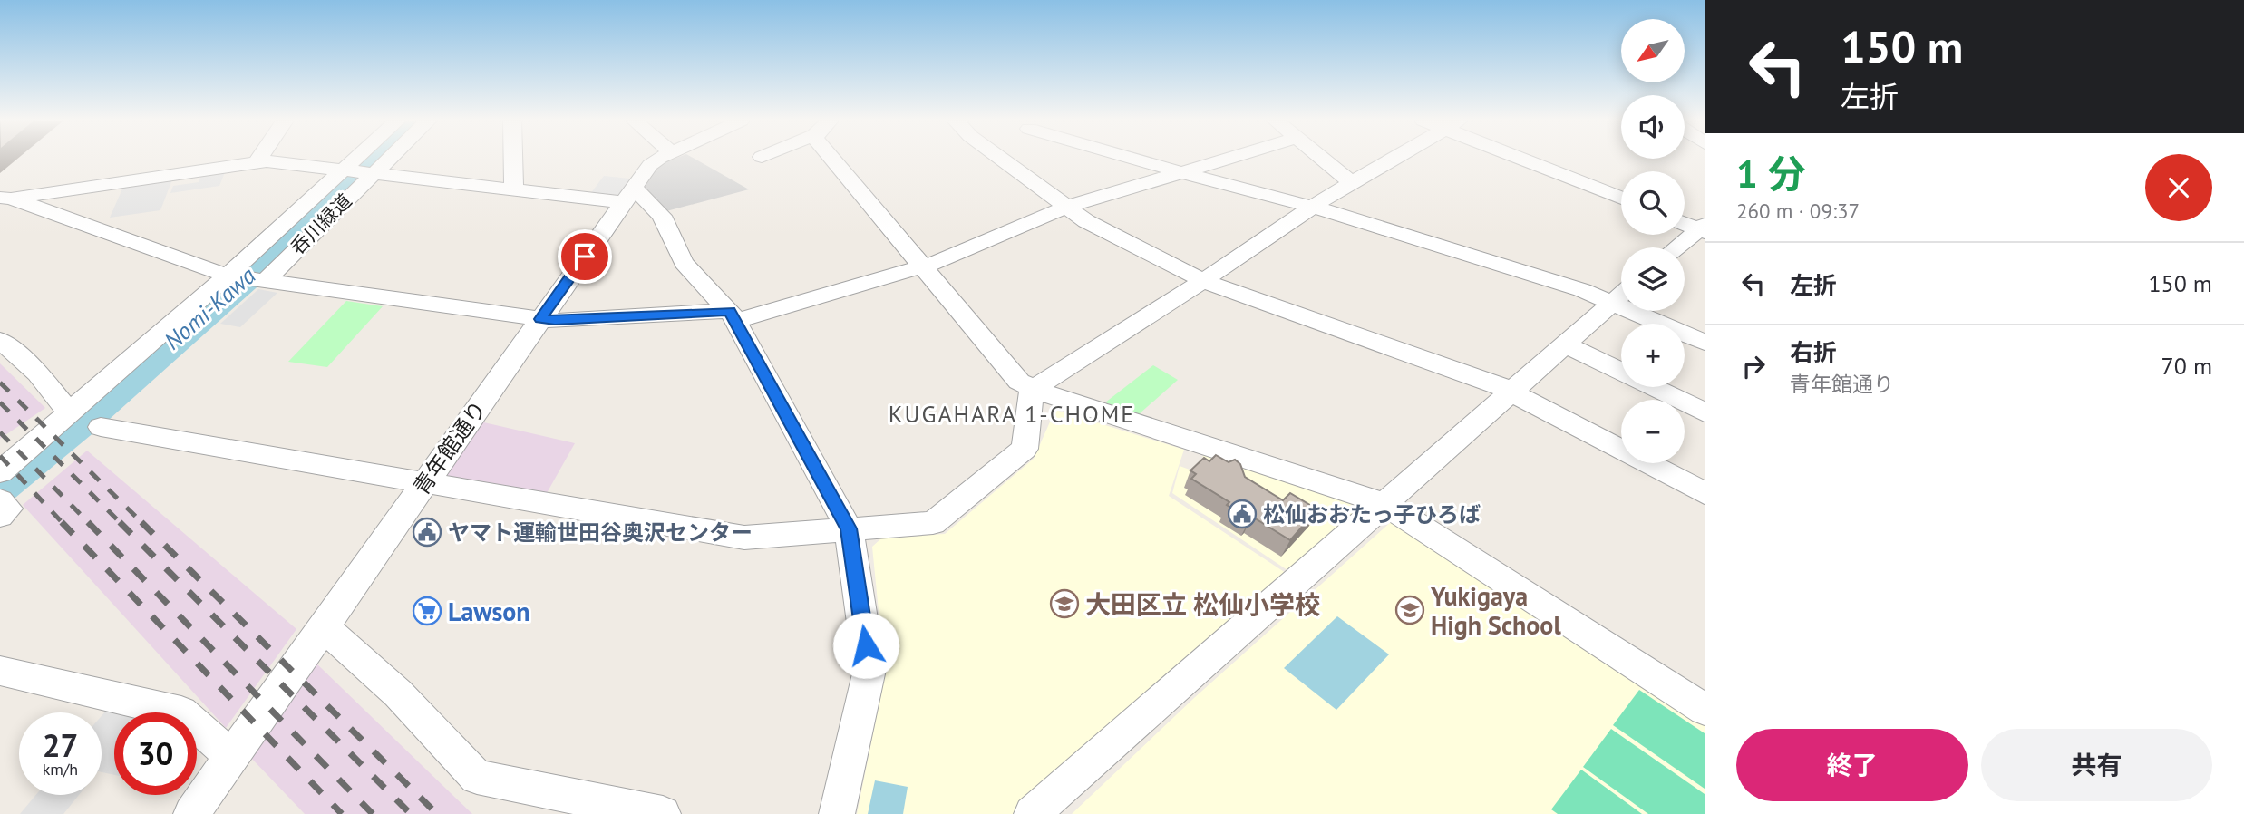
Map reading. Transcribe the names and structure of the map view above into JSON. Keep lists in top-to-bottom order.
{
  "streets": {
    "street": ["呑川緑道", "青年館通り"]
  },
  "districts": ["KUGAHARA 1-CHOME"],
  "water": ["Nomi-Kawa"],
  "places": {
    "public building": ["松仙おおたっ子ひろば", "ヤマト運輸世田谷奥沢センター"],
    "school or university": ["大田区立 松仙小学校", "Yukigaya High School"],
    "supermarket": ["Lawson"]
  },
  "north": "bottom left",
  "page": {
    "turn": ["150 m", "左折"],
    "map_buttons": ["+", "−"],
    "heading": ["1 分", "260 m · 09:37"],
    "list": [
      {
        "name": "左折",
        "value": "150 m"
      },
      {
        "name": "右折",
        "note": "青年館通り",
        "value": "70 m"
      }
    ],
    "speed": "27 km/h",
    "limit": "30",
    "buttons": ["終了", "共有"]
  }
}
